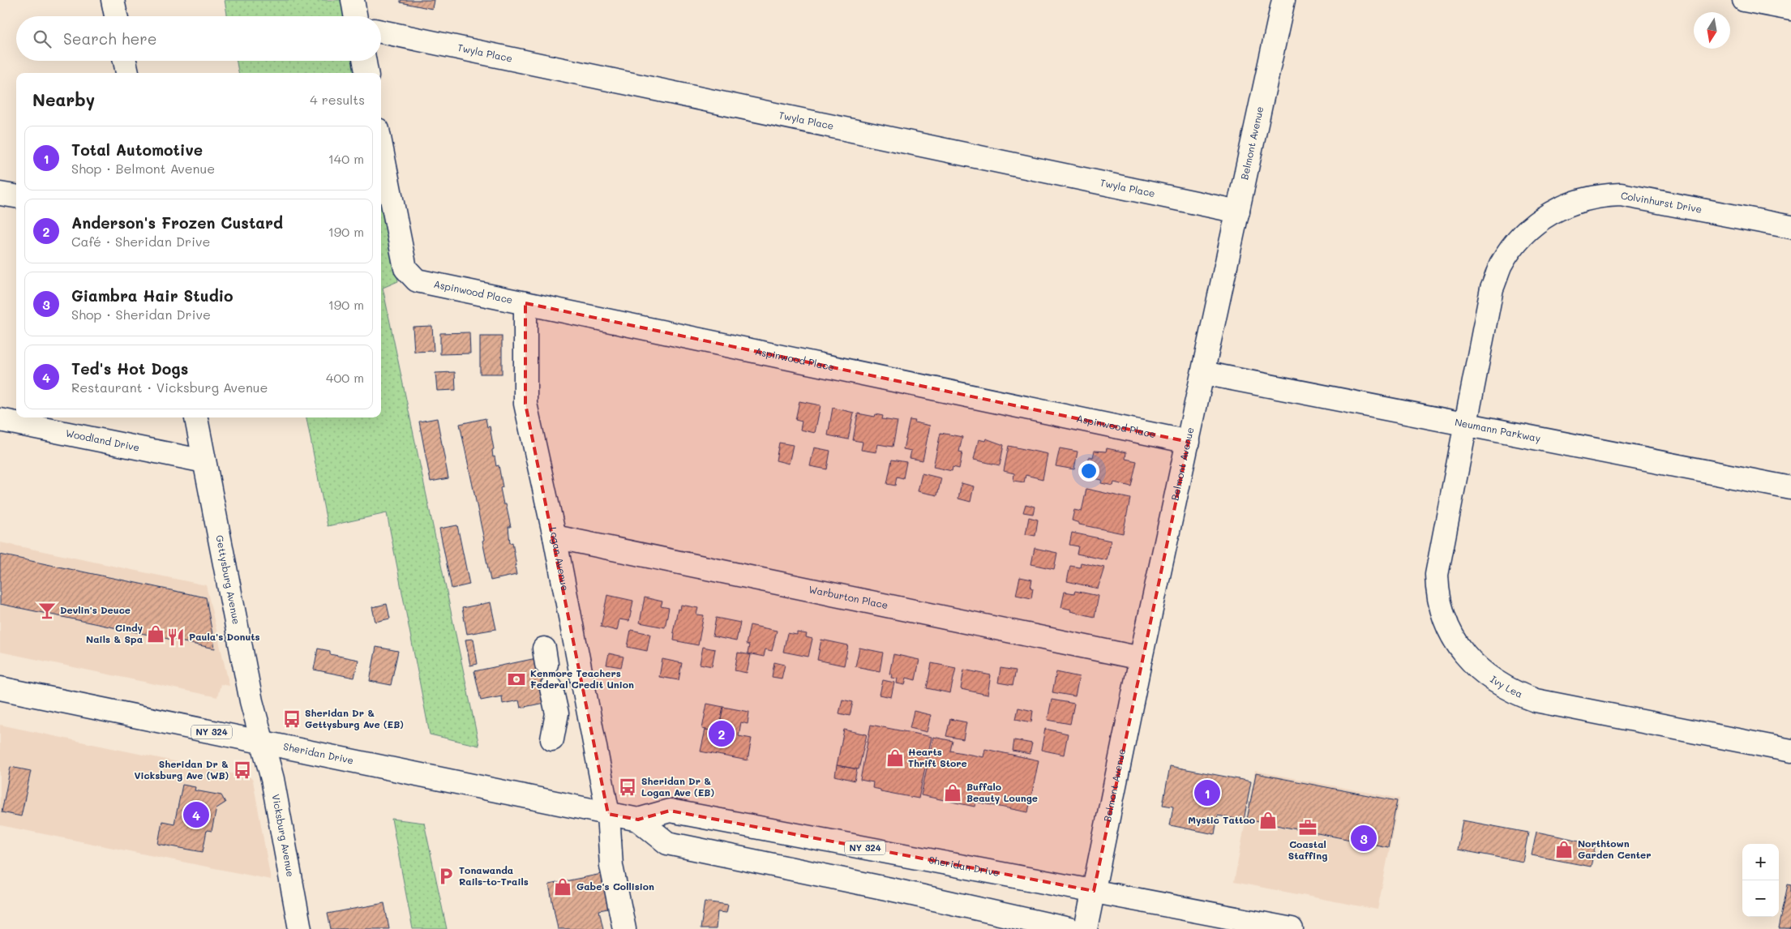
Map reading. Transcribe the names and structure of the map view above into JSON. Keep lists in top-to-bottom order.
{
  "streets": {
    "street": [
      "Twyla Place",
      "Belmont Avenue",
      "Colvinhurst Drive",
      "Aspinwood Place",
      "Neumann Parkway",
      "Woodland Drive",
      "Logan Avenue",
      "Gettysburg Avenue",
      "Warburton Place",
      "Ivy Lea",
      "NY 324",
      "Sheridan Drive",
      "Vicksburg Avenue"
    ]
  },
  "crossings": [
    ["Twyla Place", "Belmont Avenue"],
    ["Belmont Avenue", "Aspinwood Place"],
    ["Belmont Avenue", "Neumann Parkway"],
    ["Belmont Avenue", "Warburton Place"],
    ["Belmont Avenue", "Sheridan Drive"],
    ["Colvinhurst Drive", "Neumann Parkway"],
    ["Colvinhurst Drive", "Ivy Lea"],
    ["Aspinwood Place", "Logan Avenue"],
    ["Neumann Parkway", "Ivy Lea"],
    ["Woodland Drive", "Gettysburg Avenue"],
    ["Logan Avenue", "Warburton Place"],
    ["Logan Avenue", "Sheridan Drive"],
    ["Gettysburg Avenue", "Sheridan Drive"],
    ["Gettysburg Avenue", "Vicksburg Avenue"],
    ["Sheridan Drive", "Vicksburg Avenue"]
  ],
  "places": {
    "bar": ["Devlin's Deuce"],
    "shop": [
      "Cindy Nails & Spa",
      "Hearts Thrift Store",
      "Buffalo Beauty Lounge",
      "Mystic Tattoo",
      "Northtown Garden Center",
      "Gabe's Collision"
    ],
    "restaurant": ["Paula's Donuts"],
    "bank": ["Kenmore Teachers Federal Credit Union"],
    "bus stop": ["Sheridan Dr & Gettysburg Ave (EB)", "Sheridan Dr & Vicksburg Ave (WB)", "Sheridan Dr & Logan Ave (EB)"],
    "office": ["Coastal Staffing"],
    "parking": ["Tonawanda Rails-to-Trails"]
  },
  "north": "bottom",
  "page": {
    "search": "Search here",
    "heading": ["Nearby", "4 results"],
    "list": [
      {
        "mark": "1",
        "name": "Total Automotive",
        "note": "Shop · Belmont Avenue",
        "value": "140 m"
      },
      {
        "mark": "2",
        "name": "Anderson's Frozen Custard",
        "note": "Café · Sheridan Drive",
        "value": "190 m"
      },
      {
        "mark": "3",
        "name": "Giambra Hair Studio",
        "note": "Shop · Sheridan Drive",
        "value": "190 m"
      },
      {
        "mark": "4",
        "name": "Ted's Hot Dogs",
        "note": "Restaurant · Vicksburg Avenue",
        "value": "400 m"
      }
    ],
    "pins": [
      "2",
      "1",
      "4",
      "3"
    ],
    "map_buttons": ["+", "−"]
  }
}
